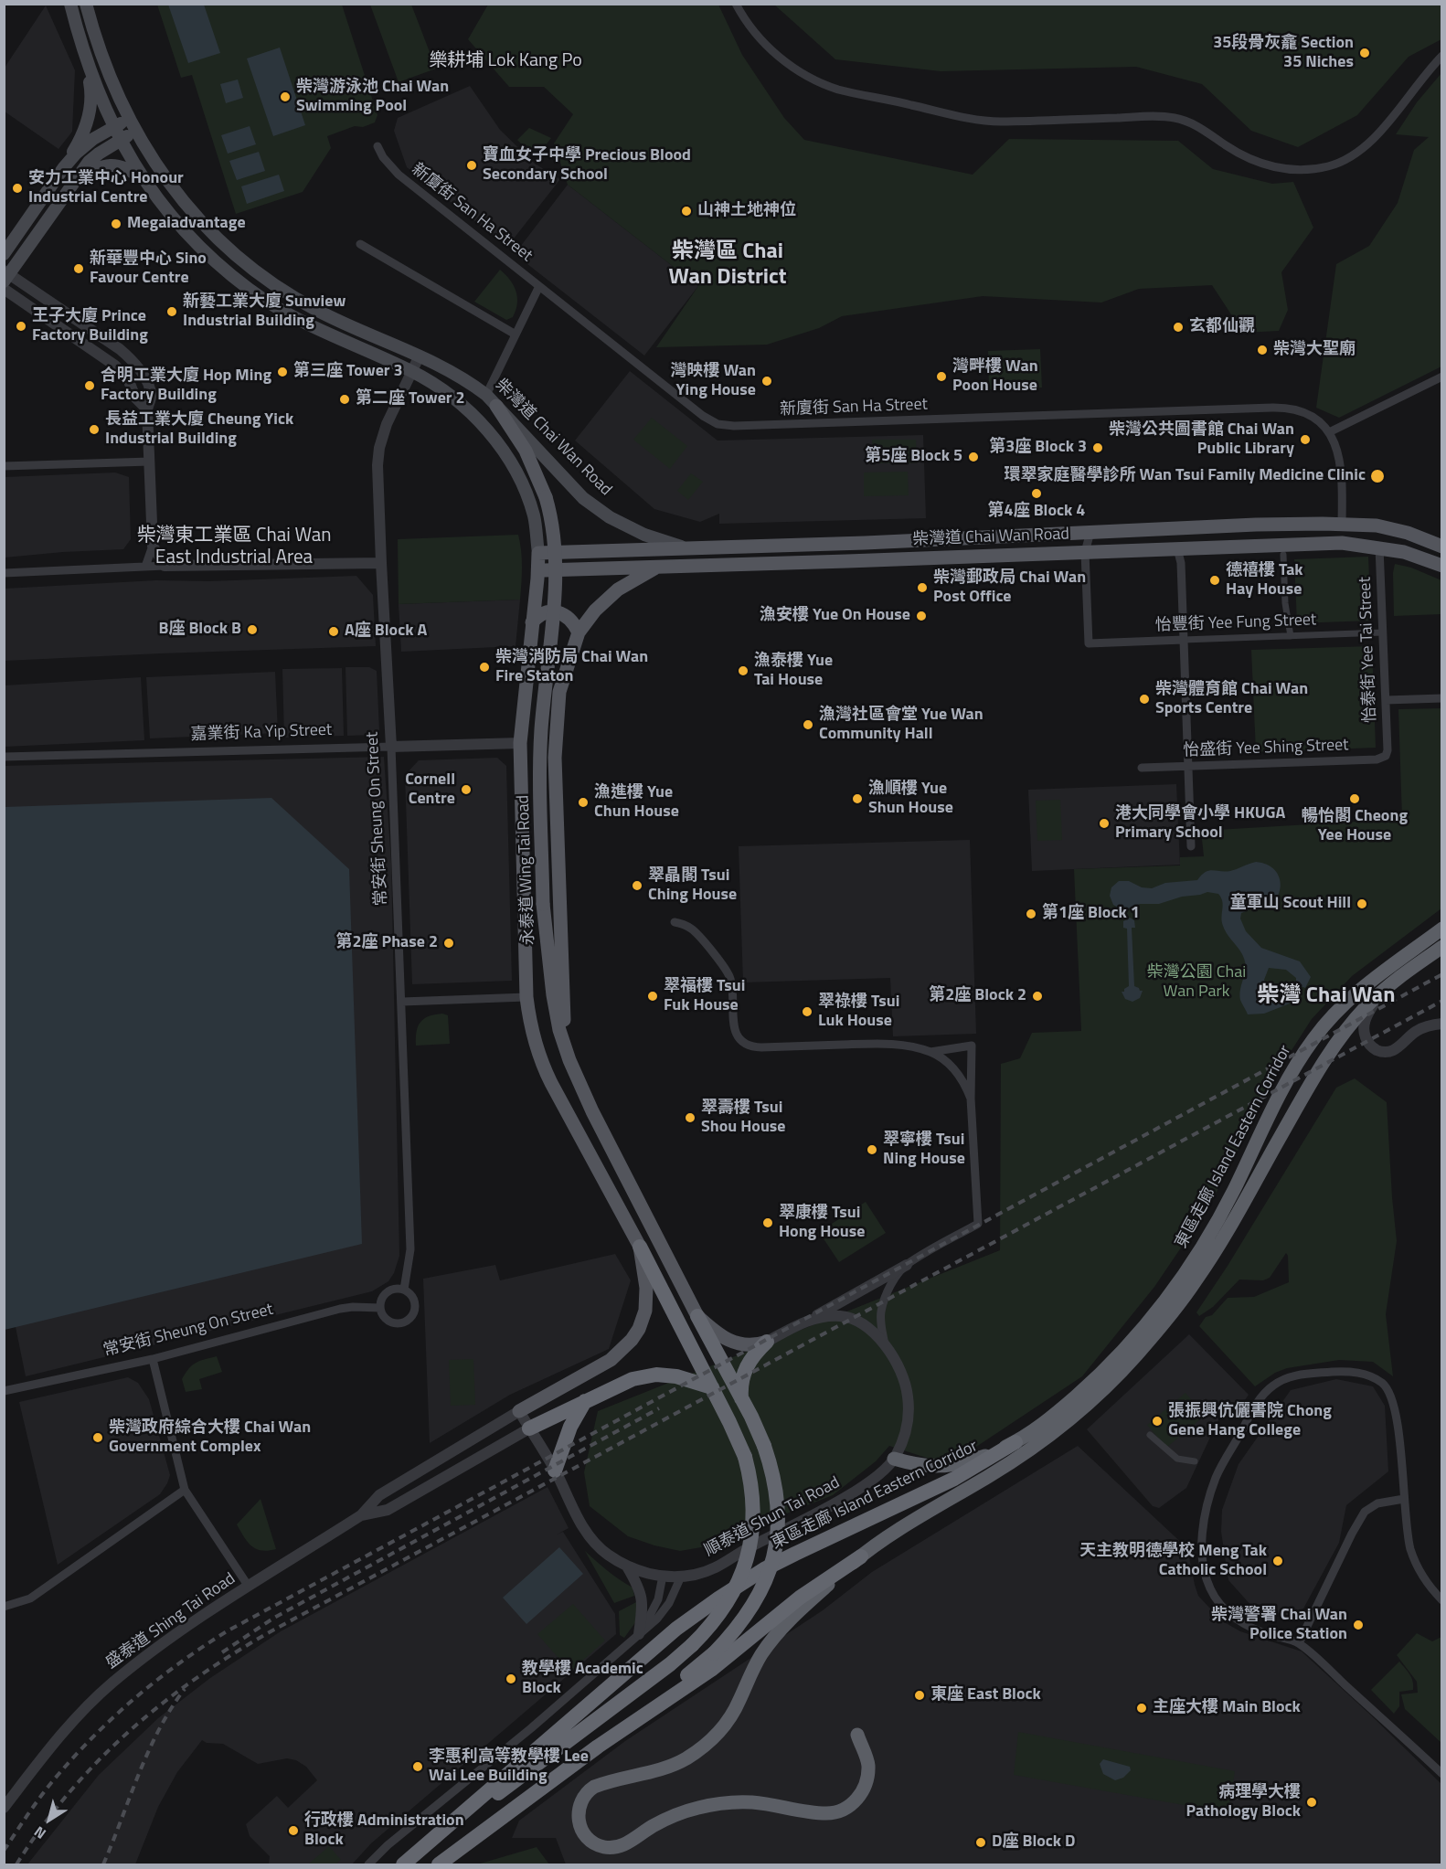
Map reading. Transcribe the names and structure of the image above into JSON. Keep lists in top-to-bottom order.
{
  "streets": {
    "highway": ["東區走廊 Island Eastern Corridor"],
    "main road": ["柴灣道 Chai Wan Road", "永泰道 Wing Tai Road"],
    "street": [
      "新廈街 San Ha Street",
      "怡豐街 Yee Fung Street",
      "怡泰街 Yee Tai Street",
      "嘉業街 Ka Yip Street",
      "怡盛街 Yee Shing Street",
      "常安街 Sheung On Street",
      "順泰道 Shun Tai Road",
      "盛泰道 Shing Tai Road"
    ]
  },
  "crossings": [
    ["新廈街 San Ha Street", "柴灣道 Chai Wan Road"],
    ["柴灣道 Chai Wan Road", "怡豐街 Yee Fung Street"],
    ["柴灣道 Chai Wan Road", "怡泰街 Yee Tai Street"],
    ["柴灣道 Chai Wan Road", "常安街 Sheung On Street"],
    ["柴灣道 Chai Wan Road", "永泰道 Wing Tai Road"],
    ["怡豐街 Yee Fung Street", "怡泰街 Yee Tai Street"],
    ["怡泰街 Yee Tai Street", "怡盛街 Yee Shing Street"],
    ["嘉業街 Ka Yip Street", "常安街 Sheung On Street"],
    ["嘉業街 Ka Yip Street", "永泰道 Wing Tai Road"],
    ["常安街 Sheung On Street", "永泰道 Wing Tai Road"],
    ["永泰道 Wing Tai Road", "順泰道 Shun Tai Road"],
    ["永泰道 Wing Tai Road", "盛泰道 Shing Tai Road"],
    ["順泰道 Shun Tai Road", "盛泰道 Shing Tai Road"]
  ],
  "districts": [
    "樂耕埔 Lok Kang Po",
    "柴灣區 Chai Wan District",
    "柴灣東工業區 Chai Wan East Industrial Area",
    "柴灣 Chai Wan"
  ],
  "parks": ["柴灣公園 Chai Wan Park"],
  "places": [
    "35段骨灰龕 Section 35 Niches",
    "柴灣游泳池 Chai Wan Swimming Pool",
    "寶血女子中學 Precious Blood Secondary School",
    "安力工業中心 Honour Industrial Centre",
    "山神土地神位",
    "Megaiadvantage",
    "新華豐中心 Sino Favour Centre",
    "新藝工業大廈 Sunview Industrial Building",
    "王子大廈 Prince Factory Building",
    "玄都仙觀",
    "柴灣大聖廟",
    "第三座 Tower 3",
    "灣畔樓 Wan Poon House",
    "灣映樓 Wan Ying House",
    "合明工業大廈 Hop Ming Factory Building",
    "第二座 Tower 2",
    "長益工業大廈 Cheung Yick Industrial Building",
    "柴灣公共圖書館 Chai Wan Public Library",
    "第3座 Block 3",
    "第5座 Block 5",
    "環翠家庭醫學診所 Wan Tsui Family Medicine Clinic",
    "第4座 Block 4",
    "德禧樓 Tak Hay House",
    "柴灣郵政局 Chai Wan Post Office",
    "漁安樓 Yue On House",
    "B座 Block B",
    "A座 Block A",
    "柴灣消防局 Chai Wan Fire Staton",
    "漁泰樓 Yue Tai House",
    "柴灣體育館 Chai Wan Sports Centre",
    "漁灣社區會堂 Yue Wan Community Hall",
    "Cornell Centre",
    "漁順樓 Yue Shun House",
    "暢怡閣 Cheong Yee House",
    "漁進樓 Yue Chun House",
    "港大同學會小學 HKUGA Primary School",
    "翠晶閣 Tsui Ching House",
    "童軍山 Scout Hill",
    "第1座 Block 1",
    "第2座 Phase 2",
    "翠福樓 Tsui Fuk House",
    "第2座 Block 2",
    "翠祿樓 Tsui Luk House",
    "翠壽樓 Tsui Shou House",
    "翠寧樓 Tsui Ning House",
    "翠康樓 Tsui Hong House",
    "張振興伉儷書院 Chong Gene Hang College",
    "柴灣政府綜合大樓 Chai Wan Government Complex",
    "天主教明德學校 Meng Tak Catholic School",
    "柴灣警署 Chai Wan Police Station",
    "教學樓 Academic Block",
    "東座 East Block",
    "主座大樓 Main Block",
    "李惠利高等教學樓 Lee Wai Lee Building",
    "病理學大樓 Pathology Block",
    "行政樓 Administration Block",
    "D座 Block D"
  ],
  "north": "bottom left"
}
